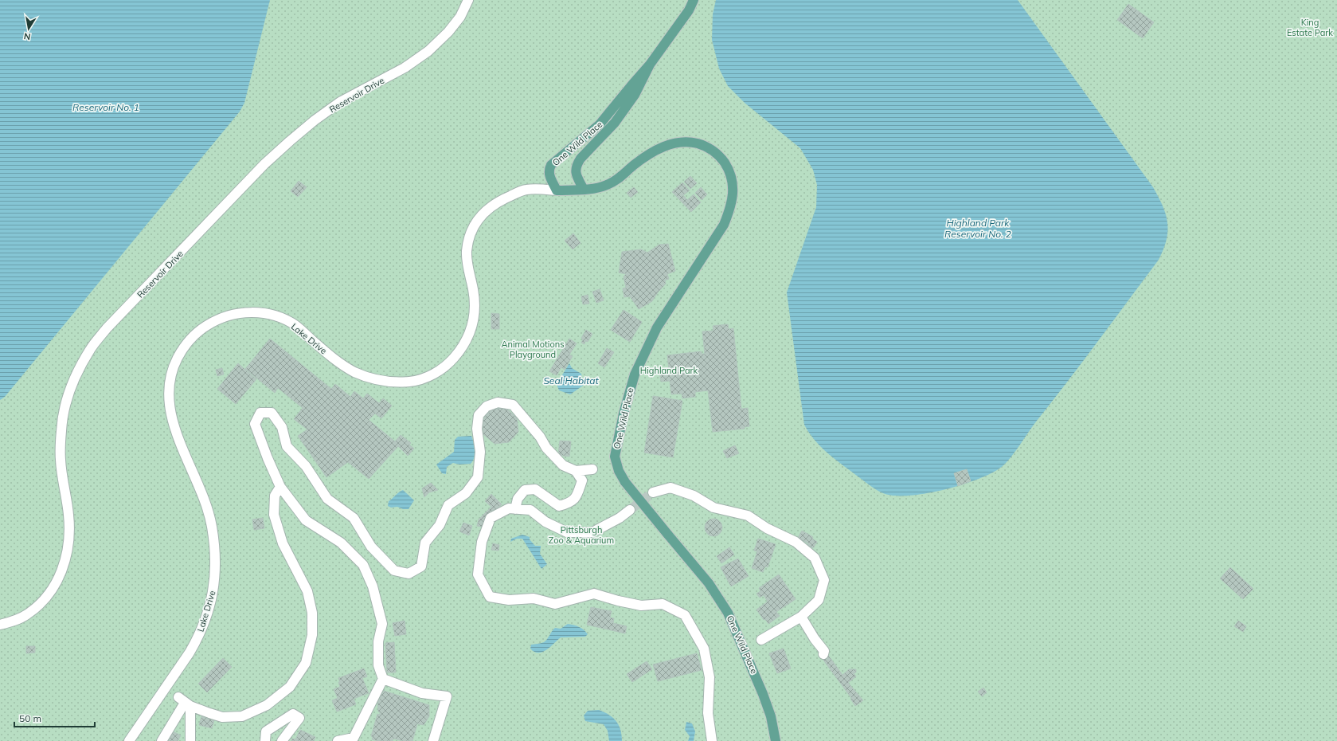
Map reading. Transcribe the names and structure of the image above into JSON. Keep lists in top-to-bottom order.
{
  "streets": {
    "main road": ["One Wild Place"],
    "street": ["Reservoir Drive", "Lake Drive"]
  },
  "crossings": [
    ["One Wild Place", "Lake Drive"]
  ],
  "water": ["Reservoir No. 1", "Highland Park Reservoir No. 2", "Seal Habitat"],
  "parks": [
    "King Estate Park",
    "Animal Motions Playground",
    "Highland Park",
    "Pittsburgh Zoo & Aquarium"
  ],
  "scale_bar": "50 m",
  "north": "bottom"
}
